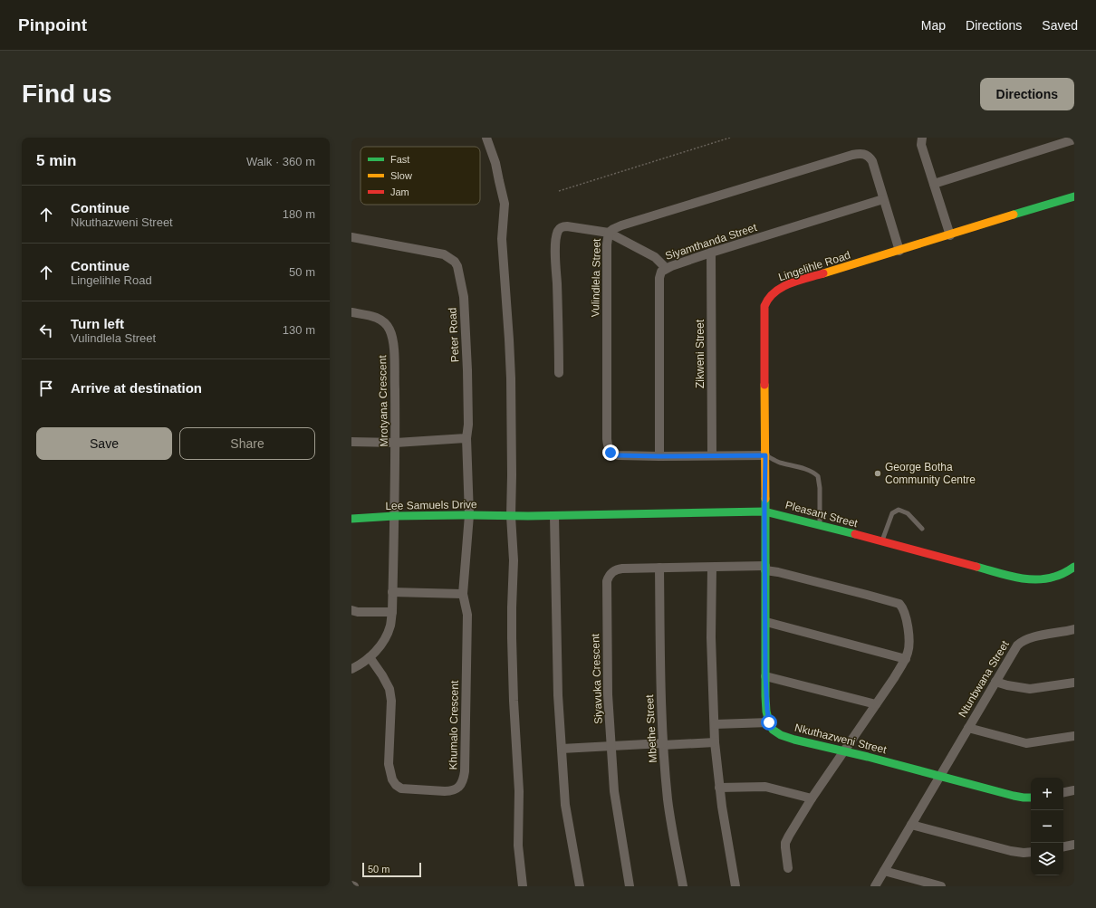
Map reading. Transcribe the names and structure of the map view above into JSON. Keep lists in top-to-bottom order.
{
  "streets": {
    "street": [
      "Siyamthanda Street",
      "Lingelihle Road",
      "Vulindlela Street",
      "Peter Road",
      "Zikweni Street",
      "Mrotyana Crescent",
      "Lee Samuels Drive",
      "Pleasant Street",
      "Siyavuka Crescent",
      "Ntunbwana Street",
      "Khumalo Crescent",
      "Mbethe Street",
      "Nkuthazweni Street"
    ]
  },
  "crossings": [
    ["Siyamthanda Street", "Vulindlela Street"],
    ["Siyamthanda Street", "Zikweni Street"],
    ["Lingelihle Road", "Vulindlela Street"],
    ["Lingelihle Road", "Pleasant Street"],
    ["Vulindlela Street", "Zikweni Street"],
    ["Peter Road", "Lee Samuels Drive"],
    ["Peter Road", "Khumalo Crescent"],
    ["Mrotyana Crescent", "Lee Samuels Drive"],
    ["Mrotyana Crescent", "Khumalo Crescent"],
    ["Lee Samuels Drive", "Pleasant Street"],
    ["Lee Samuels Drive", "Khumalo Crescent"],
    ["Siyavuka Crescent", "Mbethe Street"],
    ["Ntunbwana Street", "Nkuthazweni Street"]
  ],
  "places": ["George Botha Community Centre"],
  "legend": ["Fast", "Slow", "Jam"],
  "scale_bar": "50 m",
  "page": {
    "header": "Pinpoint",
    "nav": ["Map", "Directions", "Saved"],
    "buttons": [
      "Directions",
      ["Save", "Share"]
    ],
    "title": "Find us",
    "heading": ["5 min", "Walk · 360 m"],
    "list": [
      ["Continue", "Nkuthazweni Street", "180 m"],
      ["Continue", "Lingelihle Road", "50 m"],
      ["Turn left", "Vulindlela Street", "130 m"],
      "Arrive at destination"
    ],
    "map_buttons": ["+", "−"],
    "scale": "50 m"
  }
}
